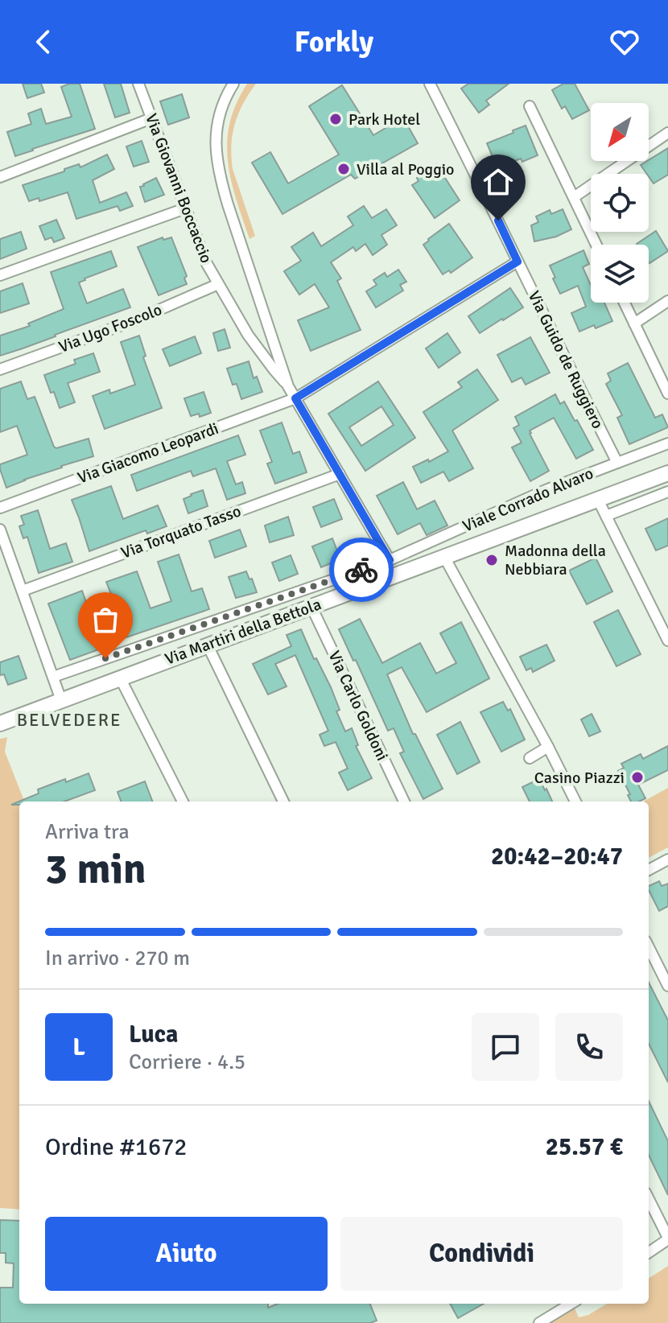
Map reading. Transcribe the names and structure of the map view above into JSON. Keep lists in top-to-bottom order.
{
  "streets": {
    "main road": ["Via Martiri della Bettola"],
    "street": [
      "Via Giovanni Boccaccio",
      "Via Ugo Foscolo",
      "Via Guido de Ruggiero",
      "Via Giacomo Leopardi",
      "Viale Corrado Alvaro",
      "Via Torquato Tasso",
      "Via Carlo Goldoni"
    ]
  },
  "crossings": [
    ["Via Giovanni Boccaccio", "Via Ugo Foscolo"],
    ["Via Guido de Ruggiero", "Via Giacomo Leopardi"],
    ["Via Guido de Ruggiero", "Viale Corrado Alvaro"],
    ["Via Martiri della Bettola", "Via Carlo Goldoni"]
  ],
  "districts": ["BELVEDERE"],
  "places": [
    "Park Hotel",
    "Villa al Poggio",
    "Madonna della Nebbiara",
    "Casino Piazzi"
  ],
  "north": "bottom left",
  "page": {
    "header": "Forkly",
    "heading": ["3 min", "Arriva tra", "20:42–20:47"],
    "panel": [
      "Luca",
      "Corriere · 4.5",
      "Ordine #1672",
      "25.57 €"
    ],
    "bar": "In arrivo · 270 m",
    "round": "L",
    "buttons": ["Aiuto", "Condividi"]
  }
}
